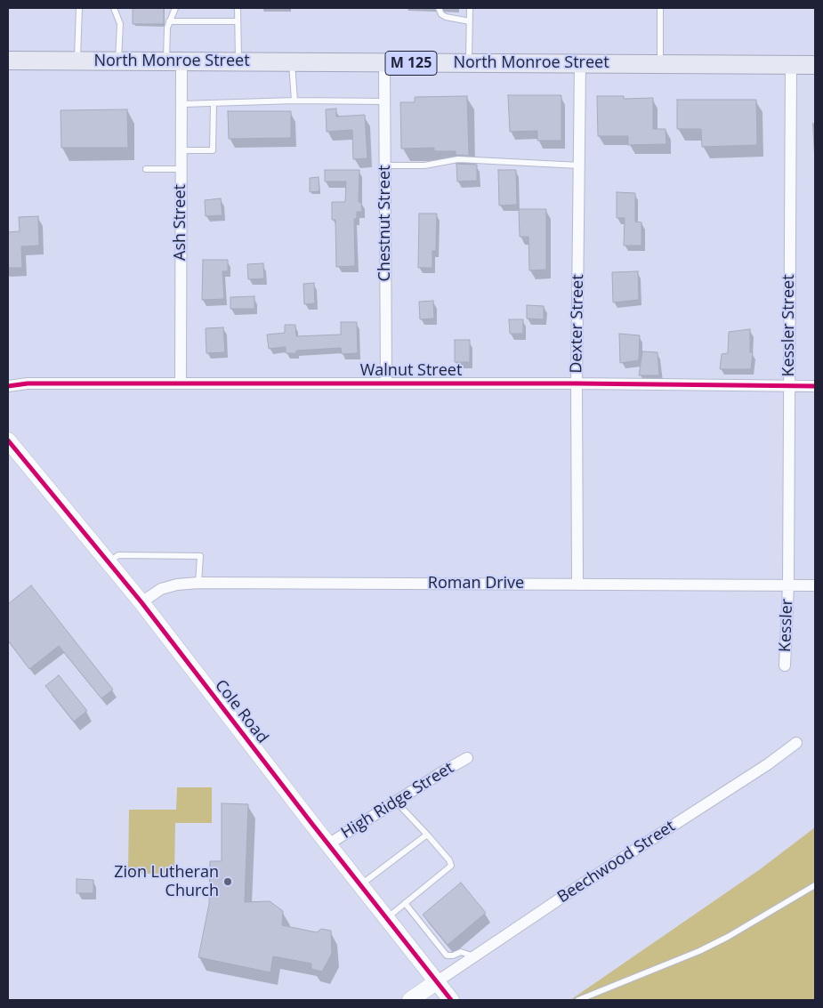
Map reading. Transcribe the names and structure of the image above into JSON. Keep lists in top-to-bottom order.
{
  "streets": {
    "main road": ["North Monroe Street", "M 125"],
    "street": [
      "Ash Street",
      "Chestnut Street",
      "Dexter Street",
      "Kessler Street",
      "Walnut Street",
      "Roman Drive",
      "Kessler",
      "Cole Road",
      "High Ridge Street",
      "Beechwood Street"
    ]
  },
  "crossings": [
    ["North Monroe Street", "Ash Street"],
    ["North Monroe Street", "Chestnut Street"],
    ["North Monroe Street", "Dexter Street"],
    ["North Monroe Street", "Kessler Street"],
    ["Ash Street", "Walnut Street"],
    ["Chestnut Street", "Walnut Street"],
    ["Dexter Street", "Walnut Street"],
    ["Dexter Street", "Roman Drive"],
    ["Kessler Street", "Walnut Street"],
    ["Kessler Street", "Roman Drive"],
    ["Kessler Street", "Kessler"],
    ["Roman Drive", "Kessler"],
    ["Roman Drive", "Cole Road"],
    ["Cole Road", "High Ridge Street"],
    ["Cole Road", "Beechwood Street"]
  ],
  "places": ["Zion Lutheran Church"]
}
